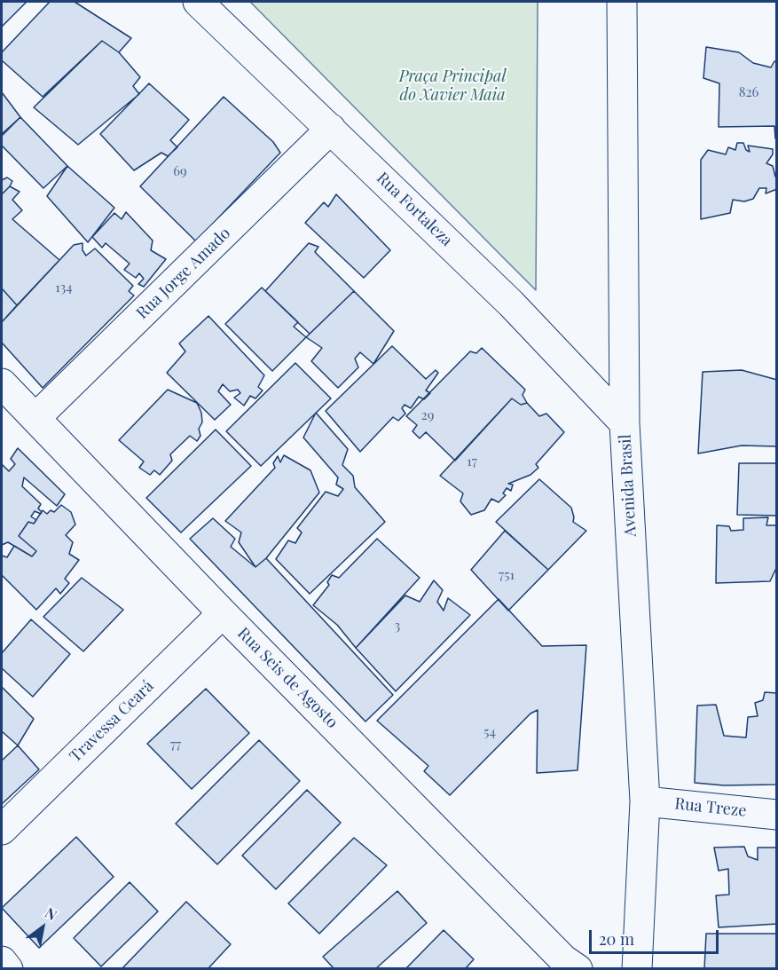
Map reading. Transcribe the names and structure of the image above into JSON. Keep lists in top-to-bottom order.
{
  "streets": {
    "street": [
      "Rua Fortaleza",
      "Rua Jorge Amado",
      "Avenida Brasil",
      "Rua Seis de Agosto",
      "Travessa Ceará",
      "Rua Treze"
    ]
  },
  "crossings": [
    ["Rua Fortaleza", "Rua Jorge Amado"],
    ["Rua Fortaleza", "Avenida Brasil"],
    ["Rua Jorge Amado", "Rua Seis de Agosto"],
    ["Avenida Brasil", "Rua Treze"],
    ["Rua Seis de Agosto", "Travessa Ceará"]
  ],
  "parks": ["Praça Principal do Xavier Maia"],
  "house_numbers": [
    "826",
    "69",
    "134",
    "29",
    "17",
    "751",
    "3",
    "54",
    "77"
  ],
  "scale_bar": "20 m",
  "north": "top right"
}
